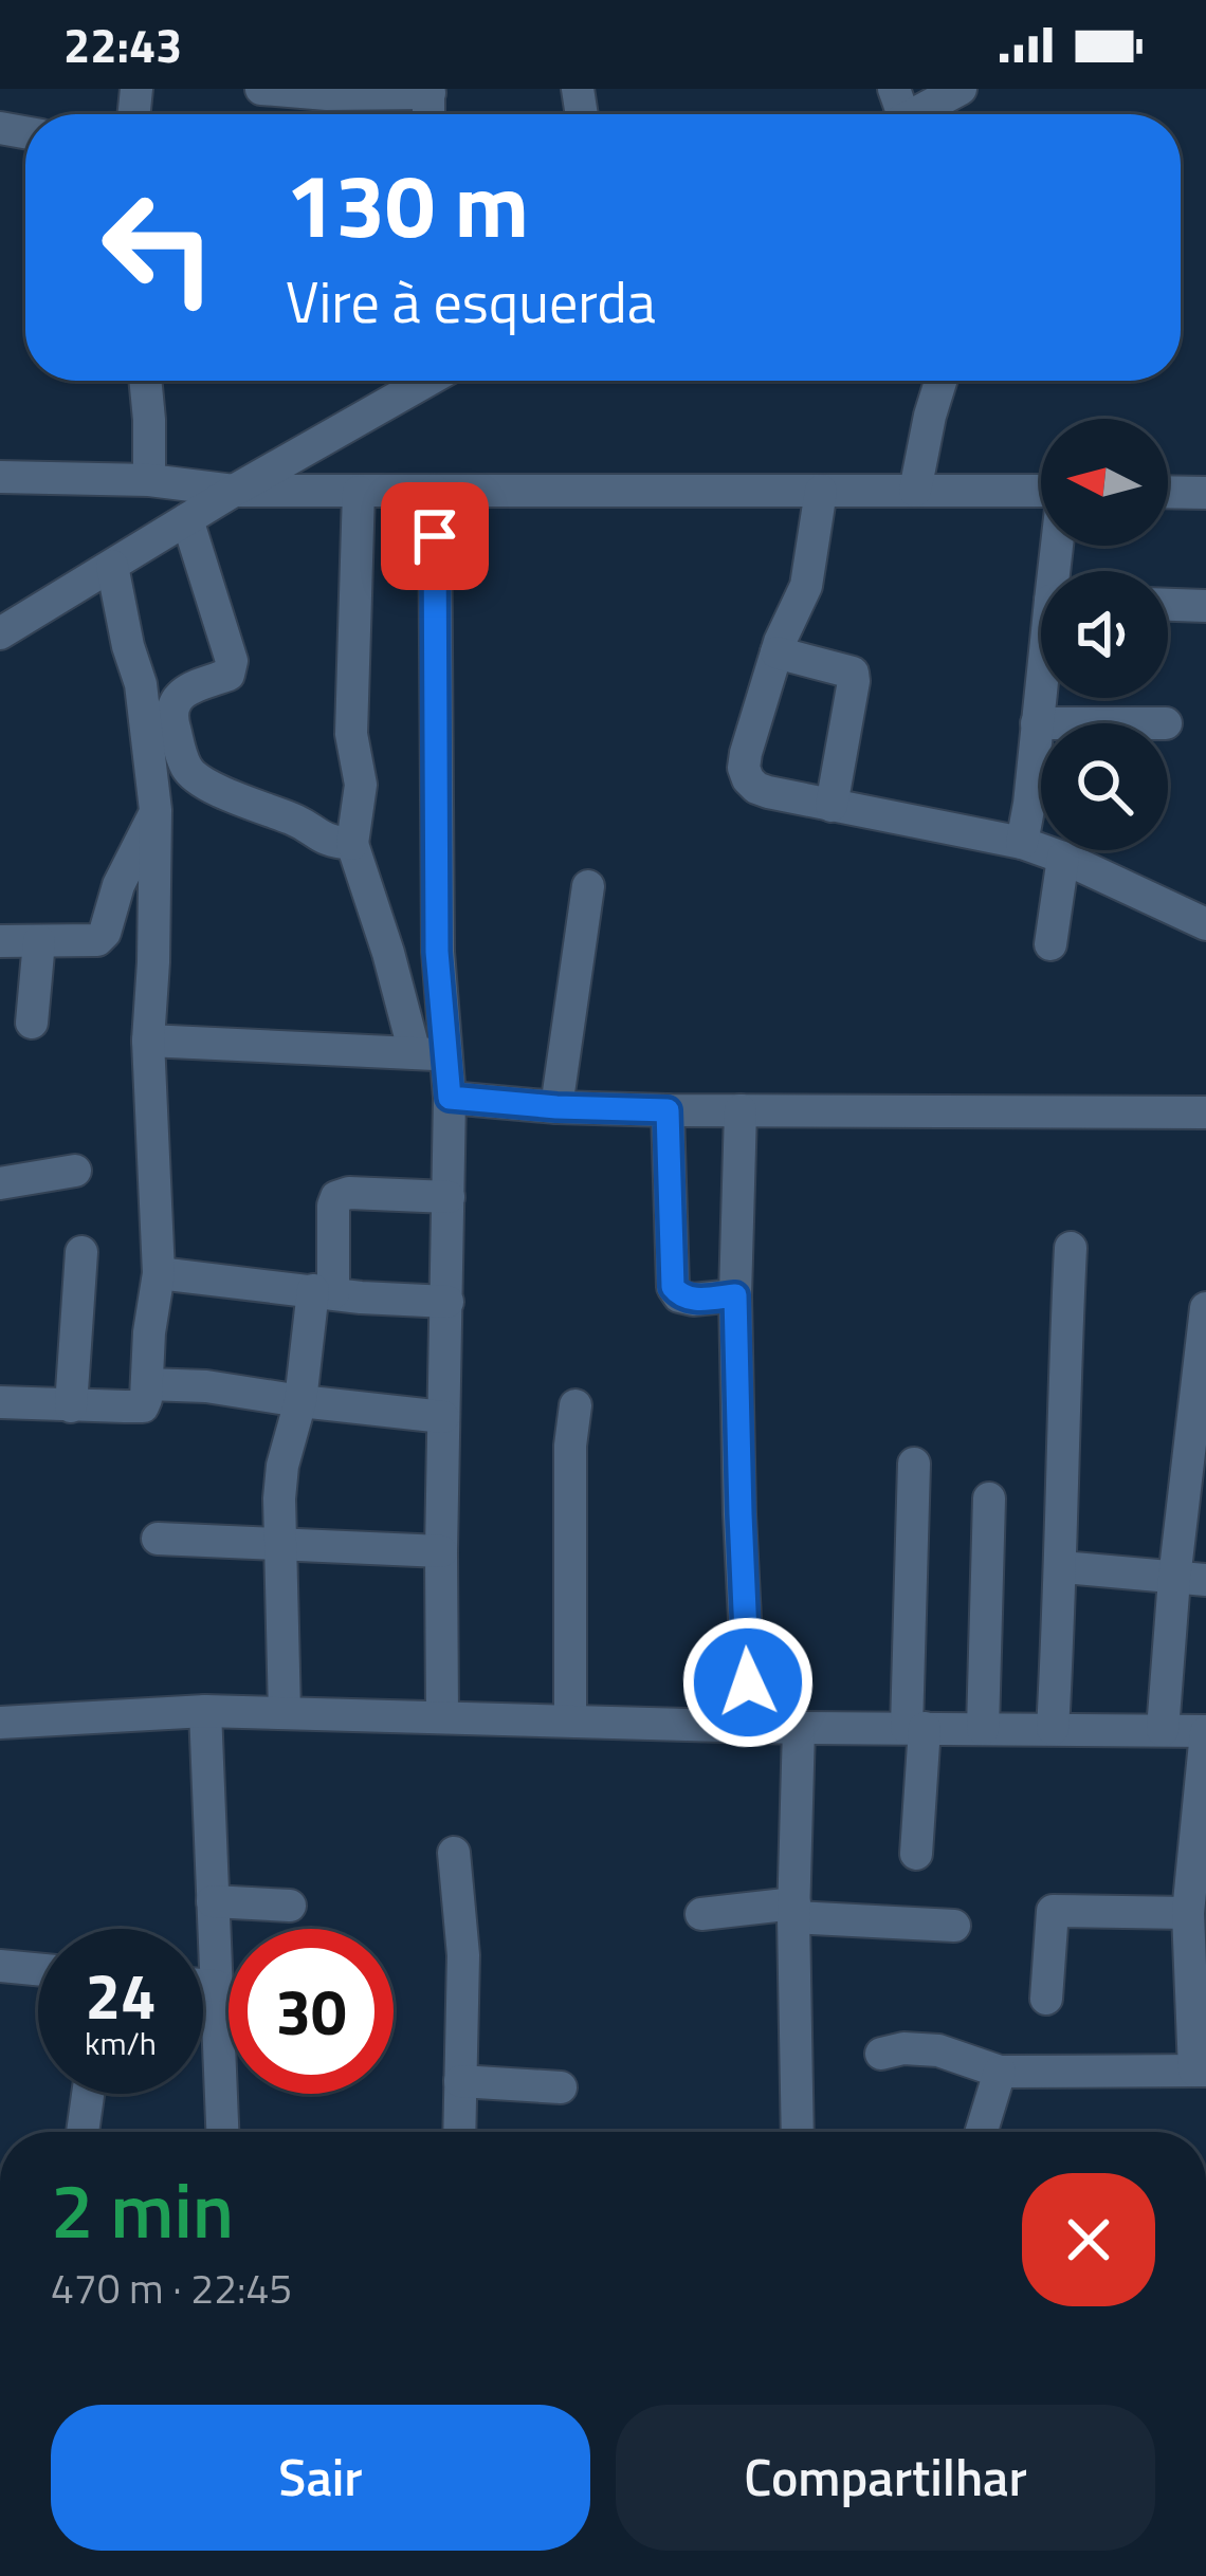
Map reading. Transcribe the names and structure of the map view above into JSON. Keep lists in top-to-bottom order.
{
  "north": "left",
  "page": {
    "status": "22:43",
    "turn": ["130 m", "Vire à esquerda"],
    "speed": "24 km/h",
    "limit": "30",
    "heading": ["2 min", "470 m · 22:45"],
    "buttons": ["Sair", "Compartilhar"]
  }
}
